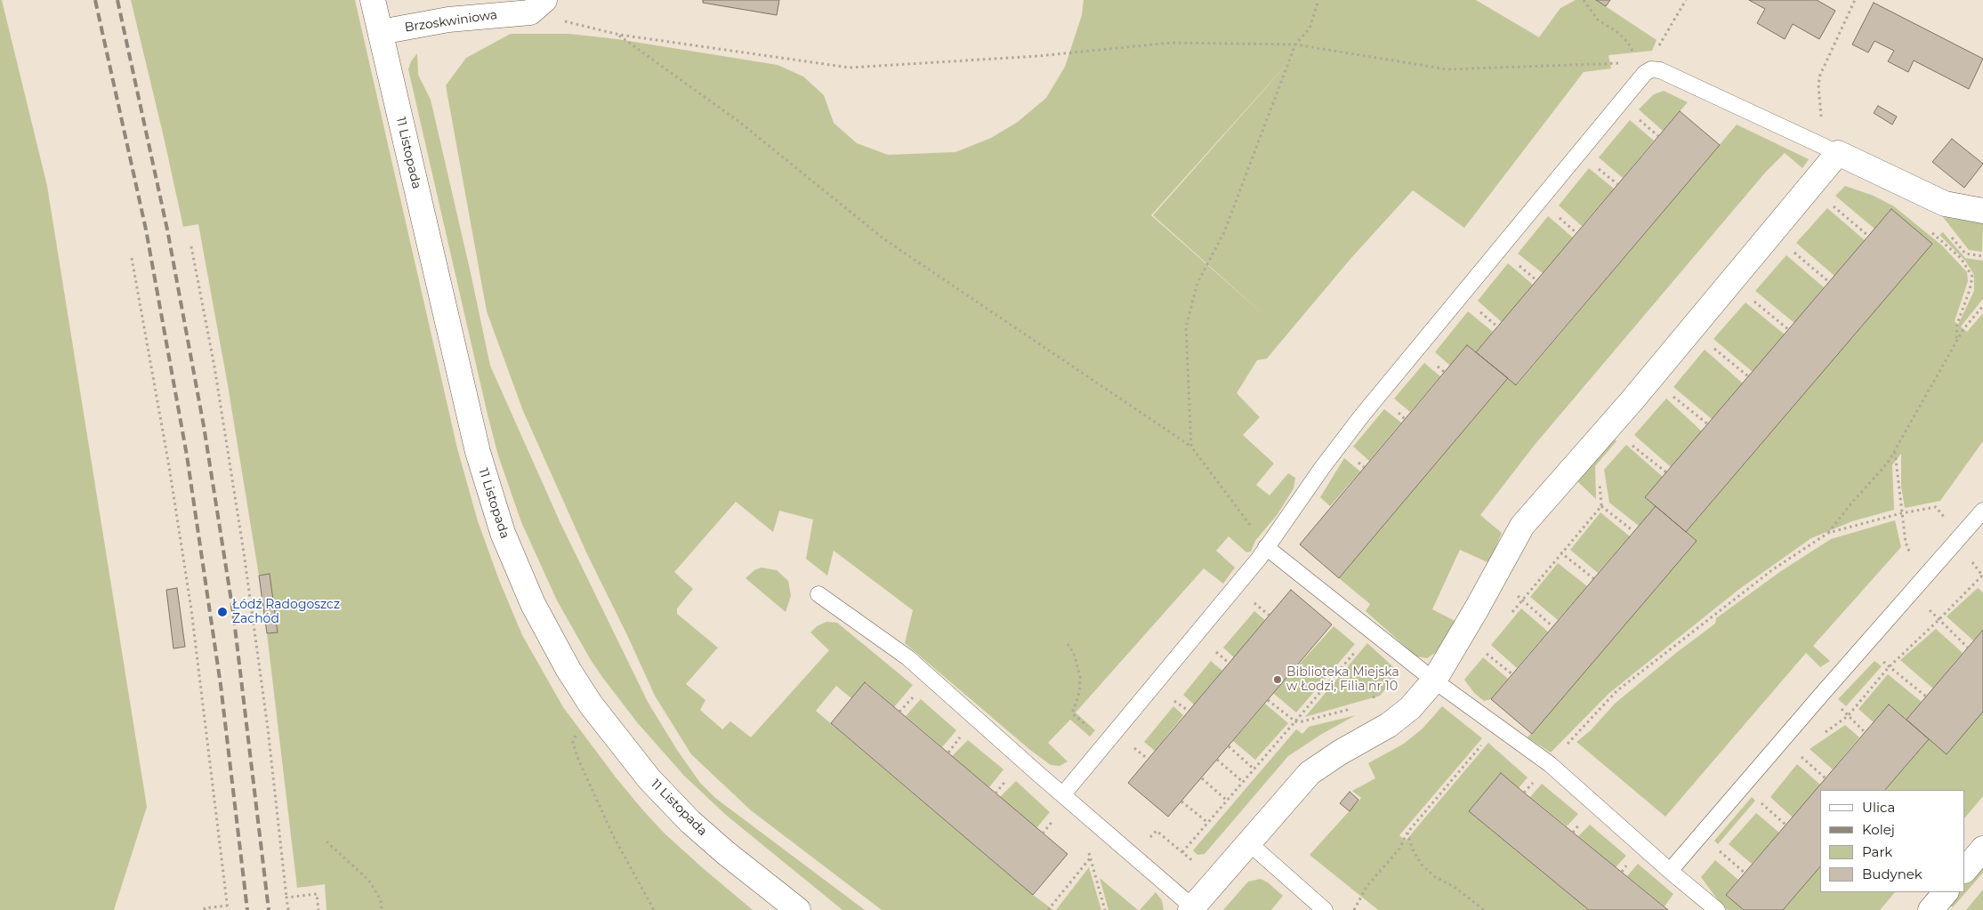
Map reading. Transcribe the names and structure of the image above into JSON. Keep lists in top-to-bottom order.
{
  "streets": {
    "street": ["Brzoskwiniowa", "11 Listopada"]
  },
  "crossings": [
    ["Brzoskwiniowa", "11 Listopada"]
  ],
  "places": ["Łódź Radogoszcz Zachód", "Biblioteka Miejska w Łodzi, Filia nr 10"],
  "legend": [
    "Ulica",
    "Kolej",
    "Park",
    "Budynek"
  ]
}
